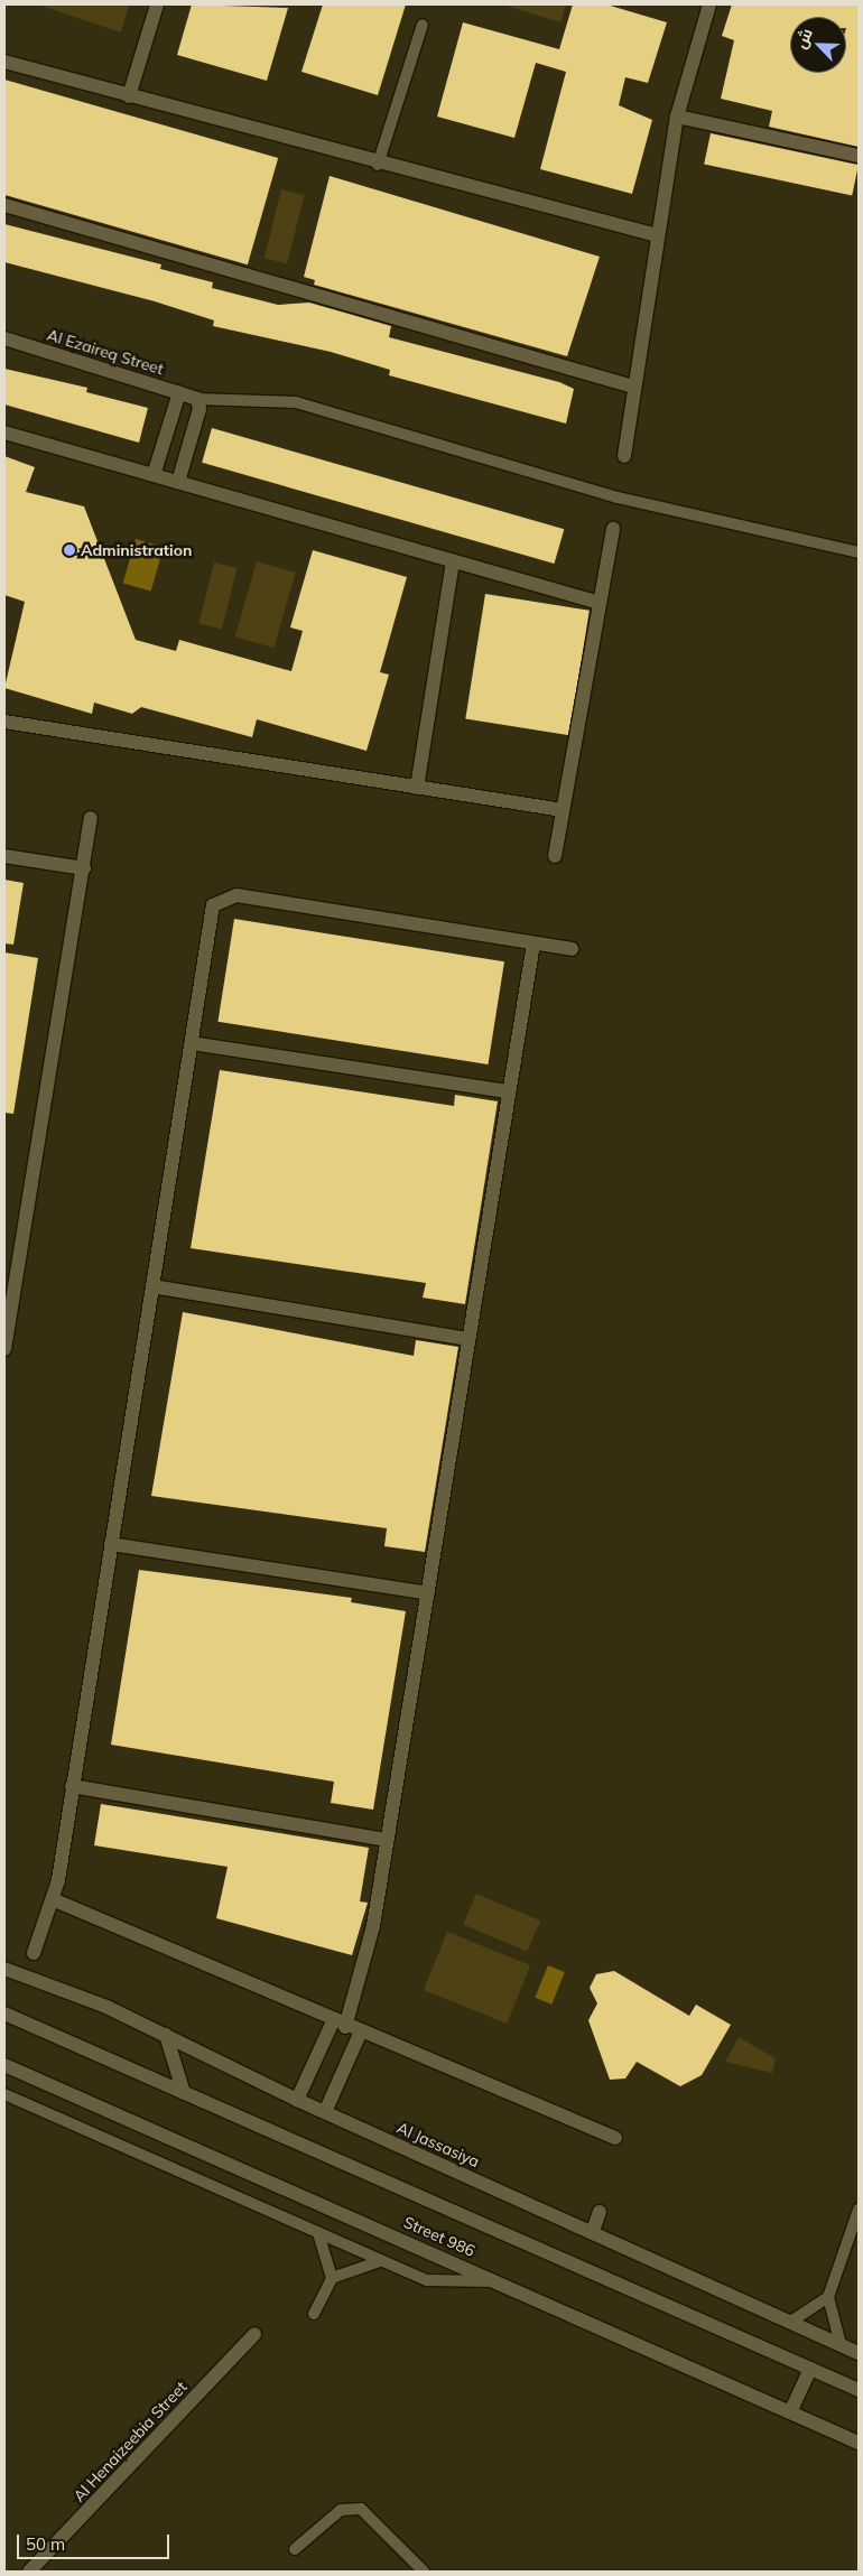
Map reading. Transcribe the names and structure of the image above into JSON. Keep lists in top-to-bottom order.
{
  "streets": {
    "street": [
      "Al Ezaireq Street",
      "Al Jassasiya",
      "Street 986",
      "Al Henaizeebia Street"
    ]
  },
  "places": ["Administration"],
  "scale_bar": "50 m",
  "north": "top left"
}
